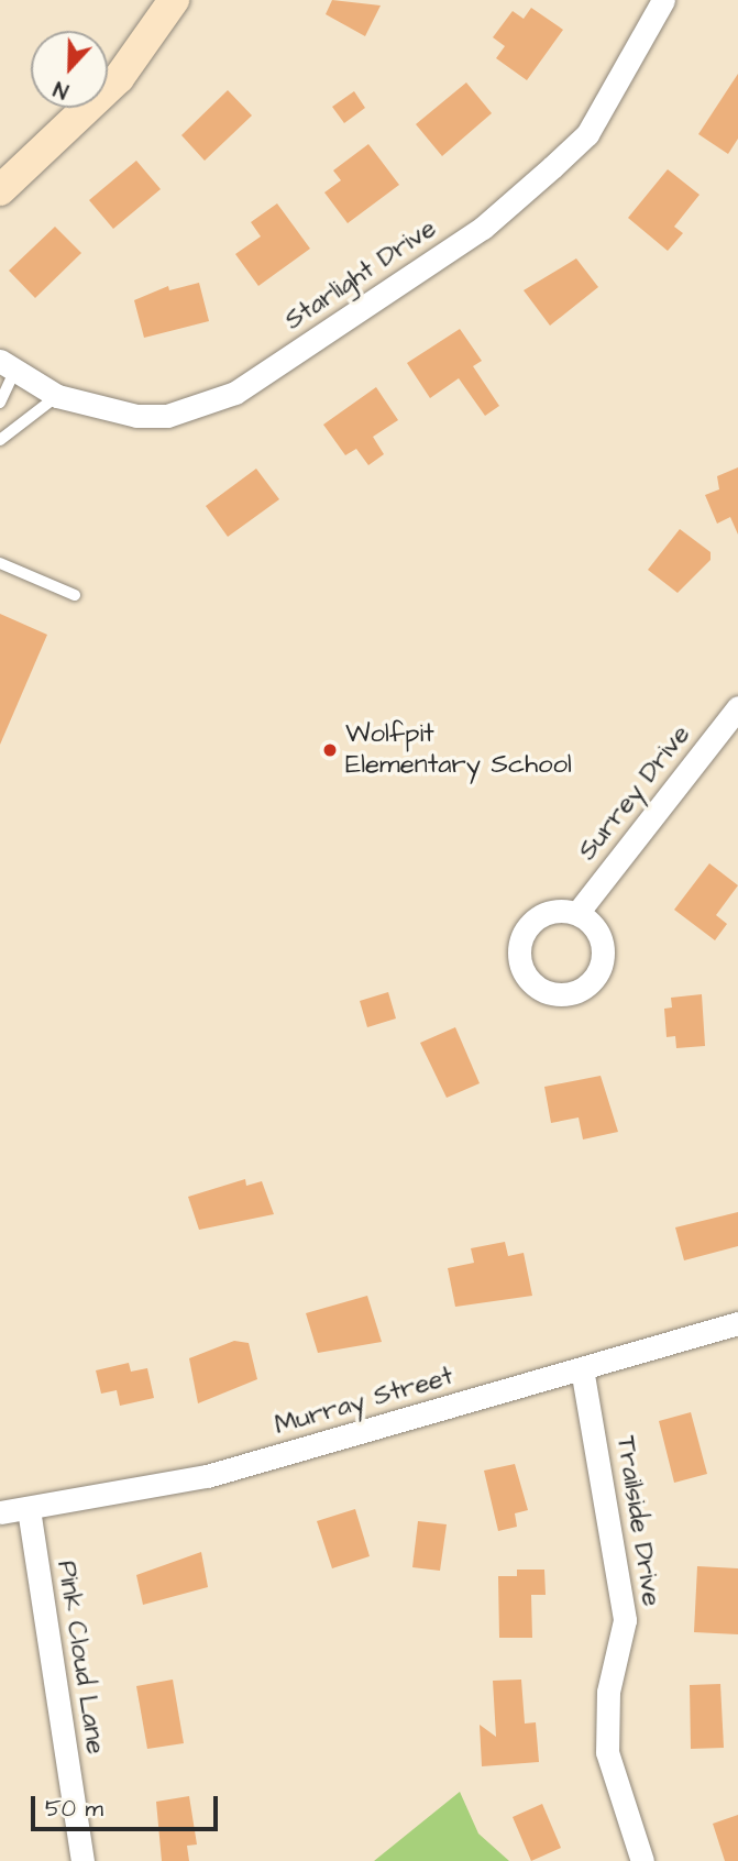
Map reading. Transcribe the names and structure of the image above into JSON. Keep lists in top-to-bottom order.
{
  "streets": {
    "street": [
      "Starlight Drive",
      "Surrey Drive",
      "Murray Street",
      "Trailside Drive",
      "Pink Cloud Lane"
    ]
  },
  "crossings": [
    ["Murray Street", "Trailside Drive"],
    ["Murray Street", "Pink Cloud Lane"]
  ],
  "places": ["Wolfpit Elementary School"],
  "scale_bar": "50 m",
  "north": "bottom"
}
